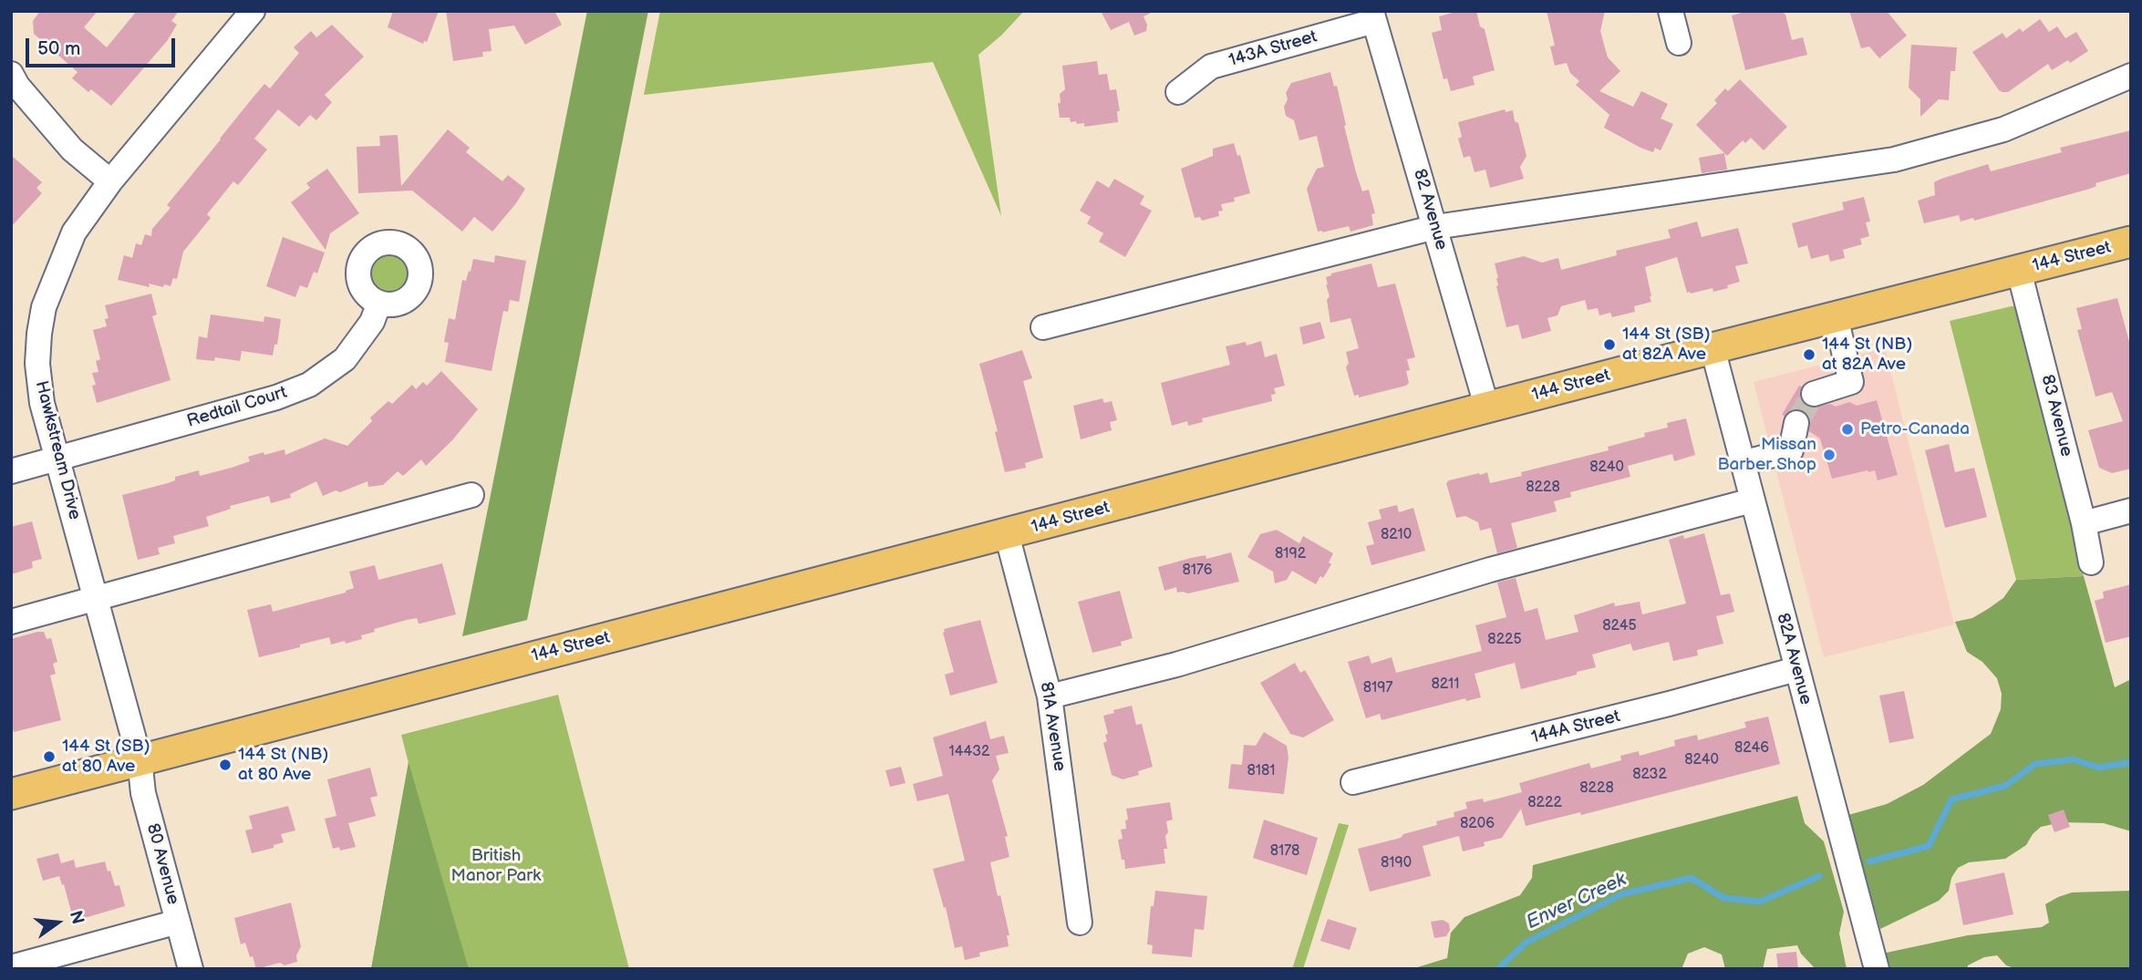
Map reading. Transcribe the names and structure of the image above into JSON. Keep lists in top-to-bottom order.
{
  "streets": {
    "main road": ["144 Street"],
    "street": [
      "143A Street",
      "82 Avenue",
      "Redtail Court",
      "83 Avenue",
      "Hawkstream Drive",
      "82A Avenue",
      "81A Avenue",
      "144A Street",
      "80 Avenue"
    ]
  },
  "crossings": [
    ["143A Street", "82 Avenue"],
    ["82 Avenue", "144 Street"],
    ["144 Street", "83 Avenue"],
    ["144 Street", "Hawkstream Drive"],
    ["144 Street", "82A Avenue"],
    ["144 Street", "81A Avenue"],
    ["144 Street", "80 Avenue"],
    ["Redtail Court", "Hawkstream Drive"],
    ["Hawkstream Drive", "80 Avenue"],
    ["82A Avenue", "144A Street"]
  ],
  "water": ["Enver Creek"],
  "parks": ["British Manor Park"],
  "places": [
    "144 St (SB) at 82A Ave",
    "144 St (NB) at 82A Ave",
    "Petro-Canada",
    "Missan Barber Shop",
    "144 St (SB) at 80 Ave",
    "144 St (NB) at 80 Ave"
  ],
  "house_numbers": [
    "8240",
    "8228",
    "8210",
    "8192",
    "8176",
    "8245",
    "8225",
    "8211",
    "8197",
    "8246",
    "14432",
    "8240",
    "8181",
    "8232",
    "8228",
    "8222",
    "8206",
    "8178",
    "8190"
  ],
  "scale_bar": "50 m",
  "north": "right"
}
